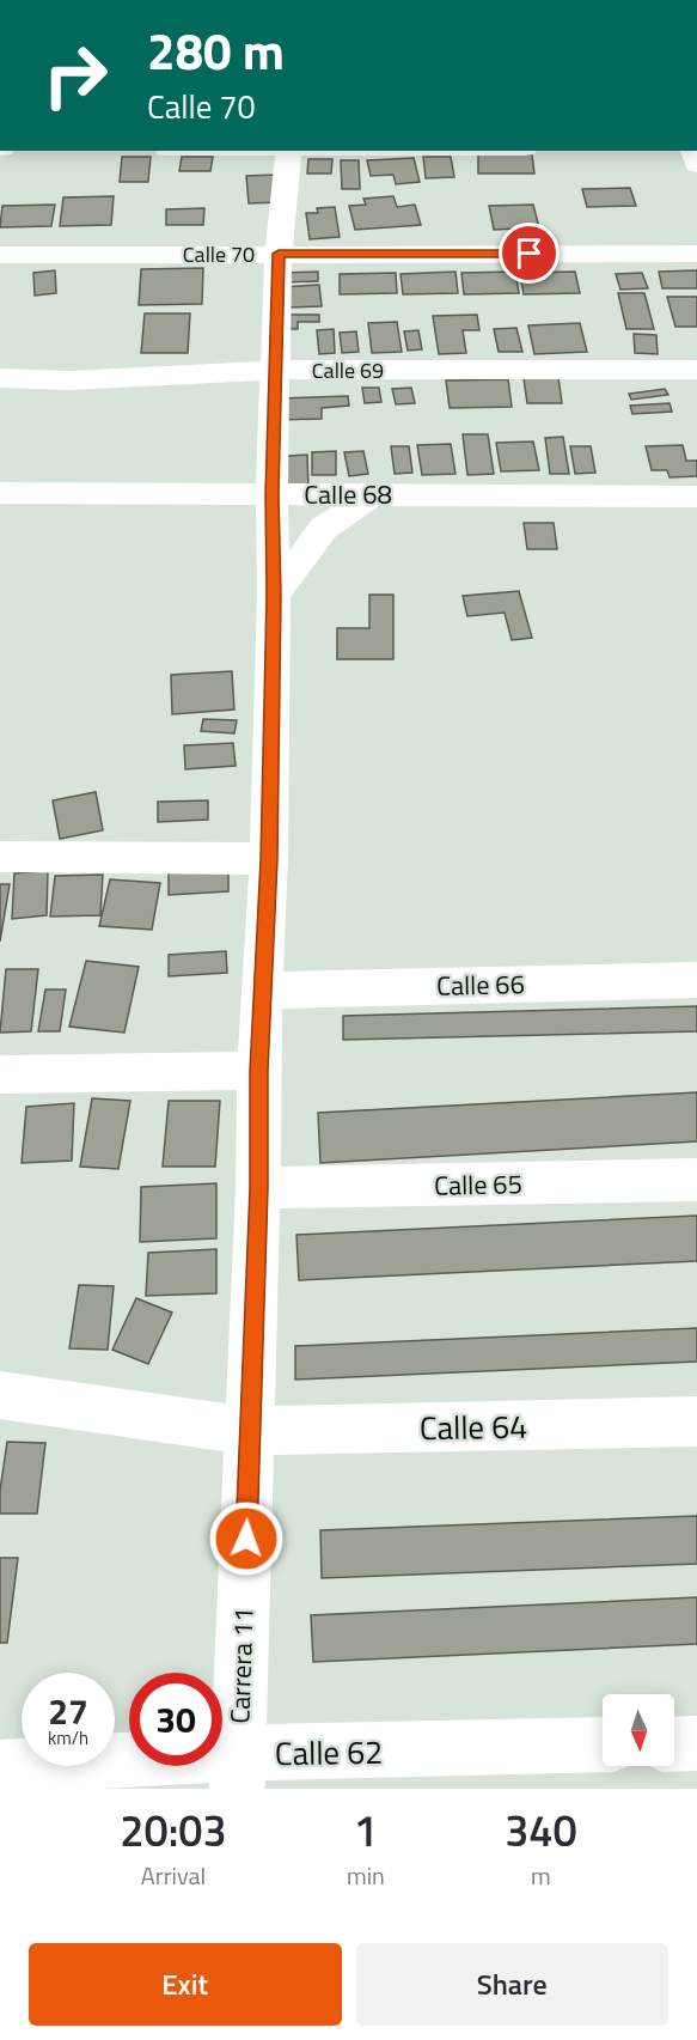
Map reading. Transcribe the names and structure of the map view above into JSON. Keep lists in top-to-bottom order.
{
  "streets": {
    "street": [
      "Calle 70",
      "Calle 69",
      "Calle 68",
      "Calle 66",
      "Calle 65",
      "Calle 64",
      "Carrera 11",
      "Calle 62"
    ]
  },
  "crossings": [
    ["Calle 70", "Carrera 11"],
    ["Calle 69", "Carrera 11"],
    ["Calle 68", "Carrera 11"],
    ["Calle 66", "Carrera 11"],
    ["Calle 65", "Carrera 11"],
    ["Calle 64", "Carrera 11"],
    ["Carrera 11", "Calle 62"]
  ],
  "north": "bottom",
  "page": {
    "turn": ["280 m", "Calle 70"],
    "speed": "27 km/h",
    "limit": "30",
    "eta": [
      "20:03",
      "Arrival",
      "1",
      "min",
      "340",
      "m"
    ],
    "buttons": ["Exit", "Share"]
  }
}
